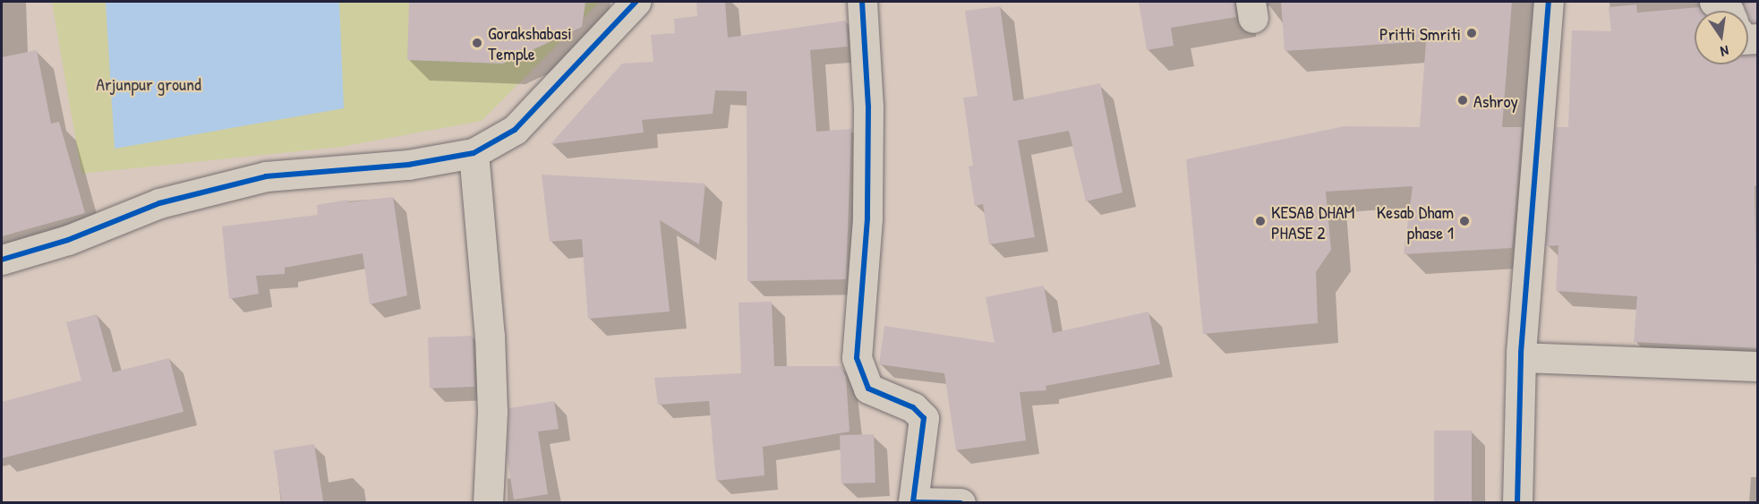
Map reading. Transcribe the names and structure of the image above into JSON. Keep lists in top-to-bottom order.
{
  "parks": ["Arjunpur ground"],
  "places": [
    "Pritti Smriti",
    "Gorakshabasi Temple",
    "Ashroy",
    "KESAB DHAM PHASE 2",
    "Kesab Dham phase 1"
  ],
  "north": "bottom"
}
